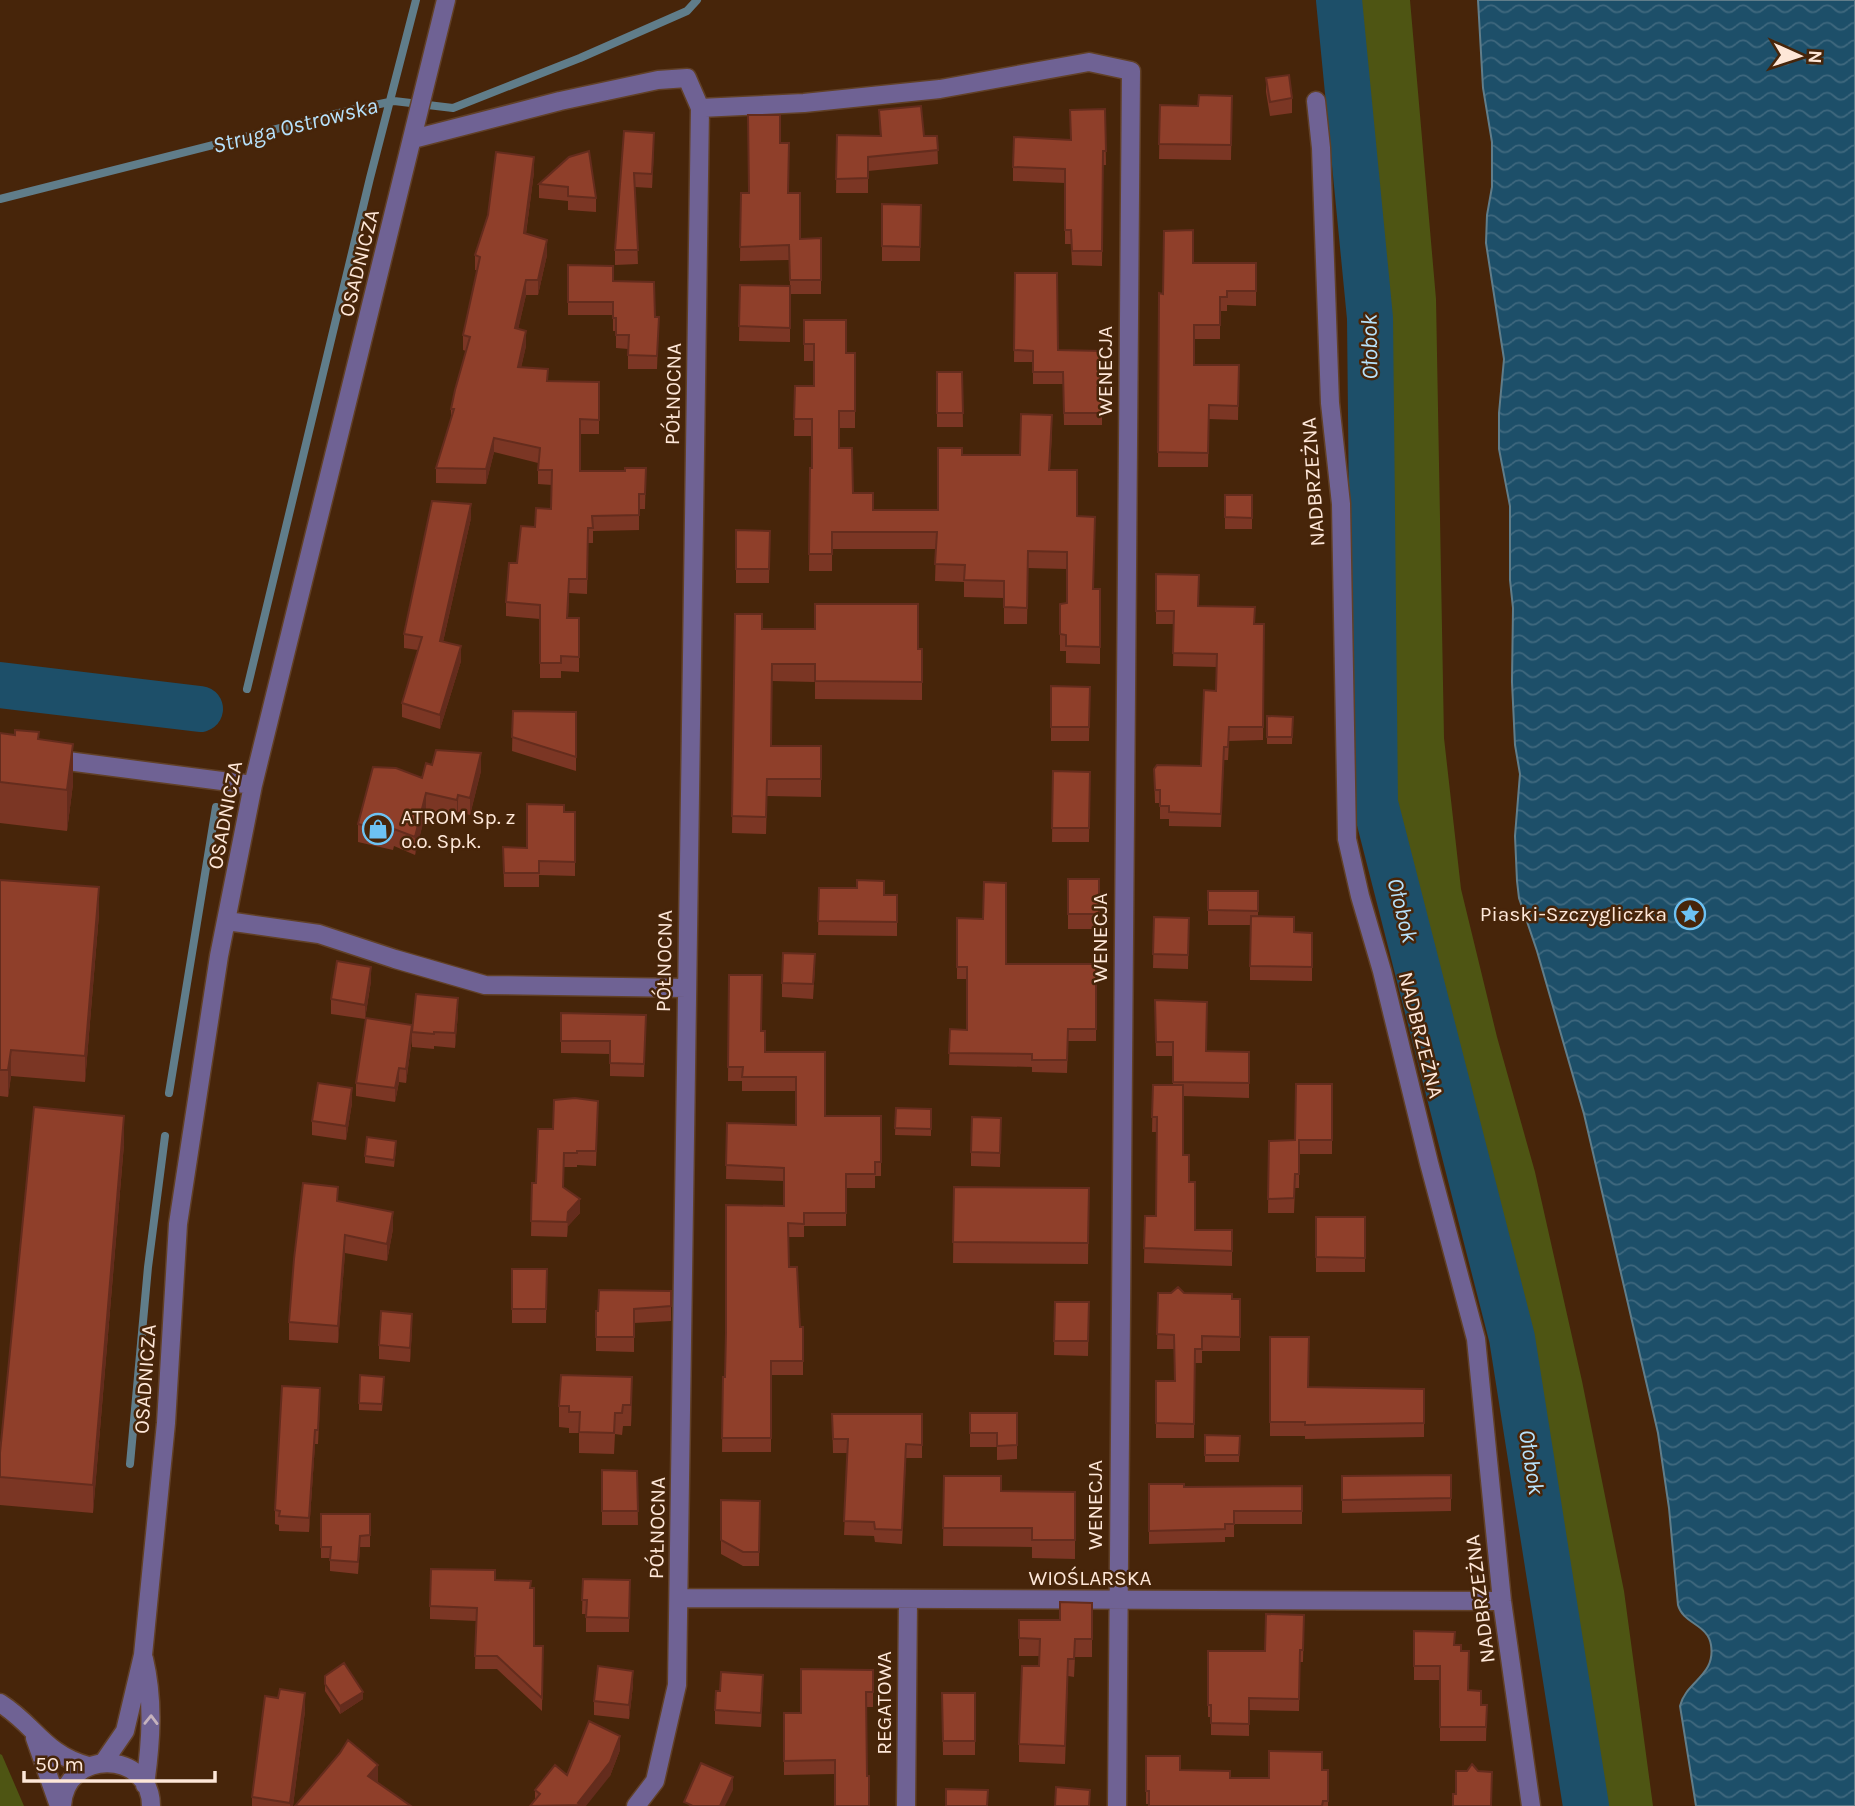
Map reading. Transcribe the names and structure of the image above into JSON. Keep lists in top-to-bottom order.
{
  "streets": {
    "street": [
      "OSADNICZA",
      "WENECJA",
      "PÓŁNOCNA",
      "NADBRZEŻNA",
      "WIOŚLARSKA",
      "REGATOWA"
    ]
  },
  "crossings": [
    ["OSADNICZA", "PÓŁNOCNA"],
    ["WENECJA", "PÓŁNOCNA"],
    ["WENECJA", "WIOŚLARSKA"],
    ["PÓŁNOCNA", "WIOŚLARSKA"],
    ["NADBRZEŻNA", "WIOŚLARSKA"],
    ["WIOŚLARSKA", "REGATOWA"]
  ],
  "water": ["Struga Ostrowska", "Ołobok"],
  "places": {
    "shop": ["ATROM Sp. z o.o. Sp.k."],
    "place": ["Piaski-Szczygliczka"]
  },
  "scale_bar": "50 m",
  "north": "right"
}
